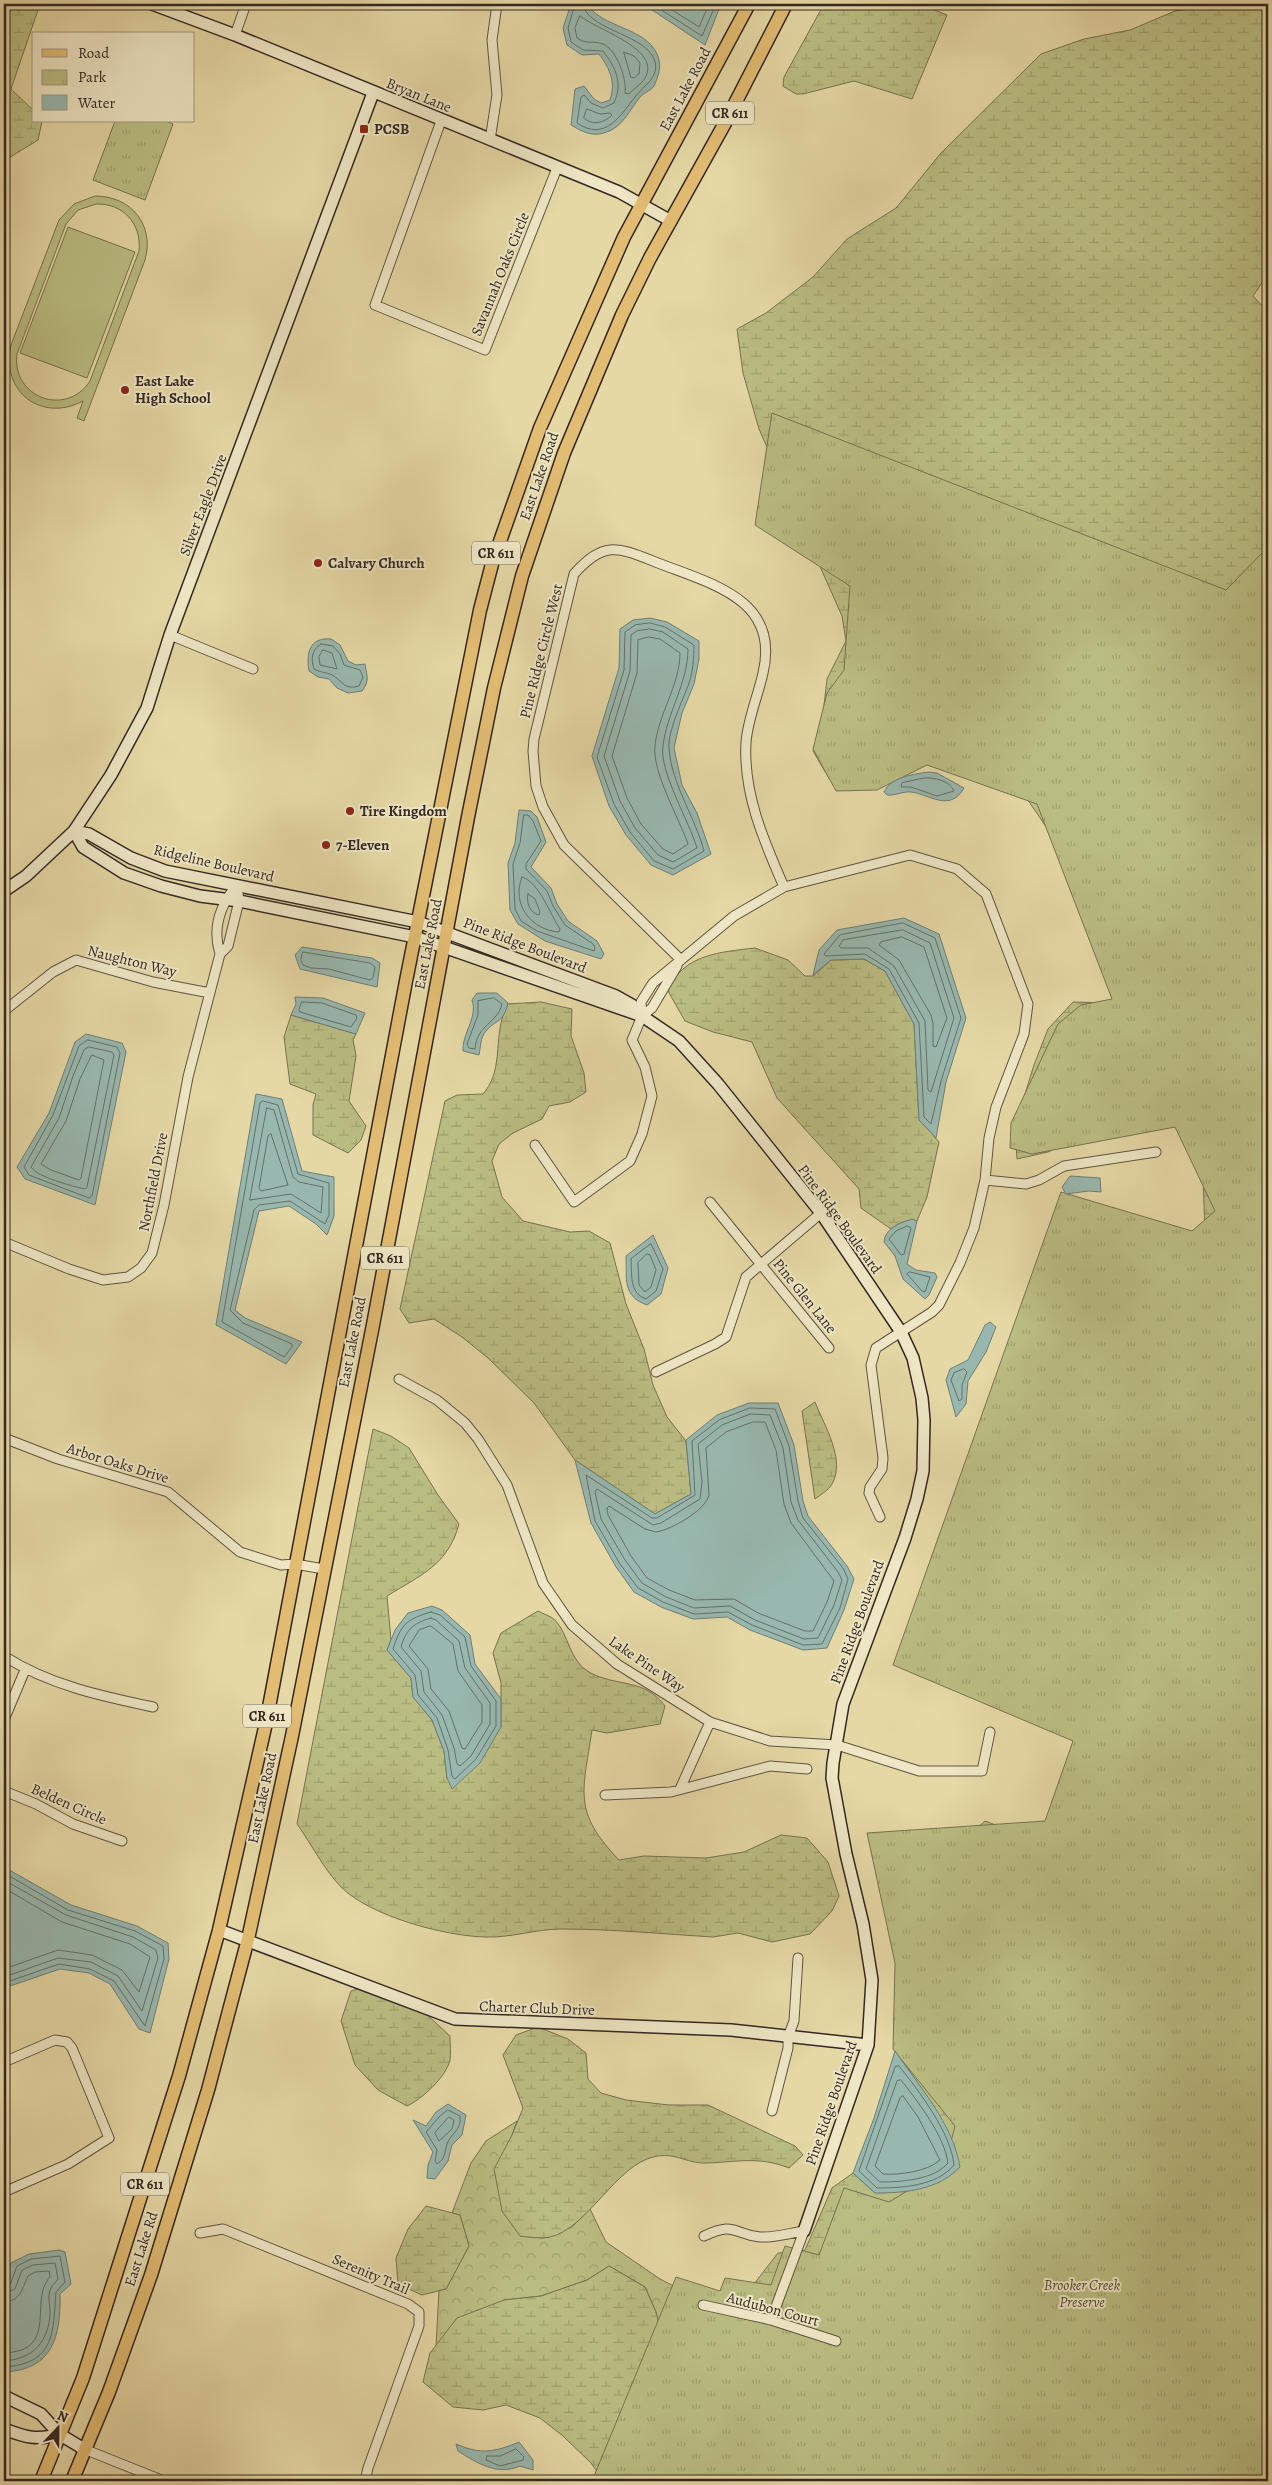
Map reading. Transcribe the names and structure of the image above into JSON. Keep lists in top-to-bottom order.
{
  "streets": {
    "main road": ["East Lake Road", "CR 611", "East Lake Rd"],
    "street": [
      "Bryan Lane",
      "Savannah Oaks Circle",
      "Silver Eagle Drive",
      "Pine Ridge Circle West",
      "Ridgeline Boulevard",
      "Pine Ridge Boulevard",
      "Naughton Way",
      "Northfield Drive",
      "Pine Glen Lane",
      "Arbor Oaks Drive",
      "Lake Pine Way",
      "Belden Circle",
      "Charter Club Drive",
      "Serenity Trail",
      "Audubon Court"
    ]
  },
  "crossings": [
    ["East Lake Road", "Bryan Lane"],
    ["East Lake Road", "Ridgeline Boulevard"],
    ["East Lake Road", "Pine Ridge Boulevard"],
    ["East Lake Road", "Arbor Oaks Drive"],
    ["East Lake Road", "Charter Club Drive"],
    ["East Lake Road", "East Lake Rd"],
    ["Bryan Lane", "Savannah Oaks Circle"],
    ["Bryan Lane", "Silver Eagle Drive"],
    ["CR 611", "East Lake Rd"],
    ["Silver Eagle Drive", "Ridgeline Boulevard"],
    ["Ridgeline Boulevard", "Pine Ridge Boulevard"],
    ["Ridgeline Boulevard", "Northfield Drive"],
    ["Pine Ridge Boulevard", "Pine Glen Lane"],
    ["Pine Ridge Boulevard", "Lake Pine Way"],
    ["Pine Ridge Boulevard", "Charter Club Drive"],
    ["Pine Ridge Boulevard", "Audubon Court"],
    ["Naughton Way", "Northfield Drive"],
    ["Charter Club Drive", "East Lake Rd"]
  ],
  "parks": ["Brooker Creek Preserve"],
  "places": {
    "transit": ["PCSB"],
    "other": [
      "East Lake High School",
      "Calvary Church",
      "Tire Kingdom",
      "7-Eleven"
    ]
  },
  "legend": ["Road", "Park", "Water"],
  "north": "top"
}
